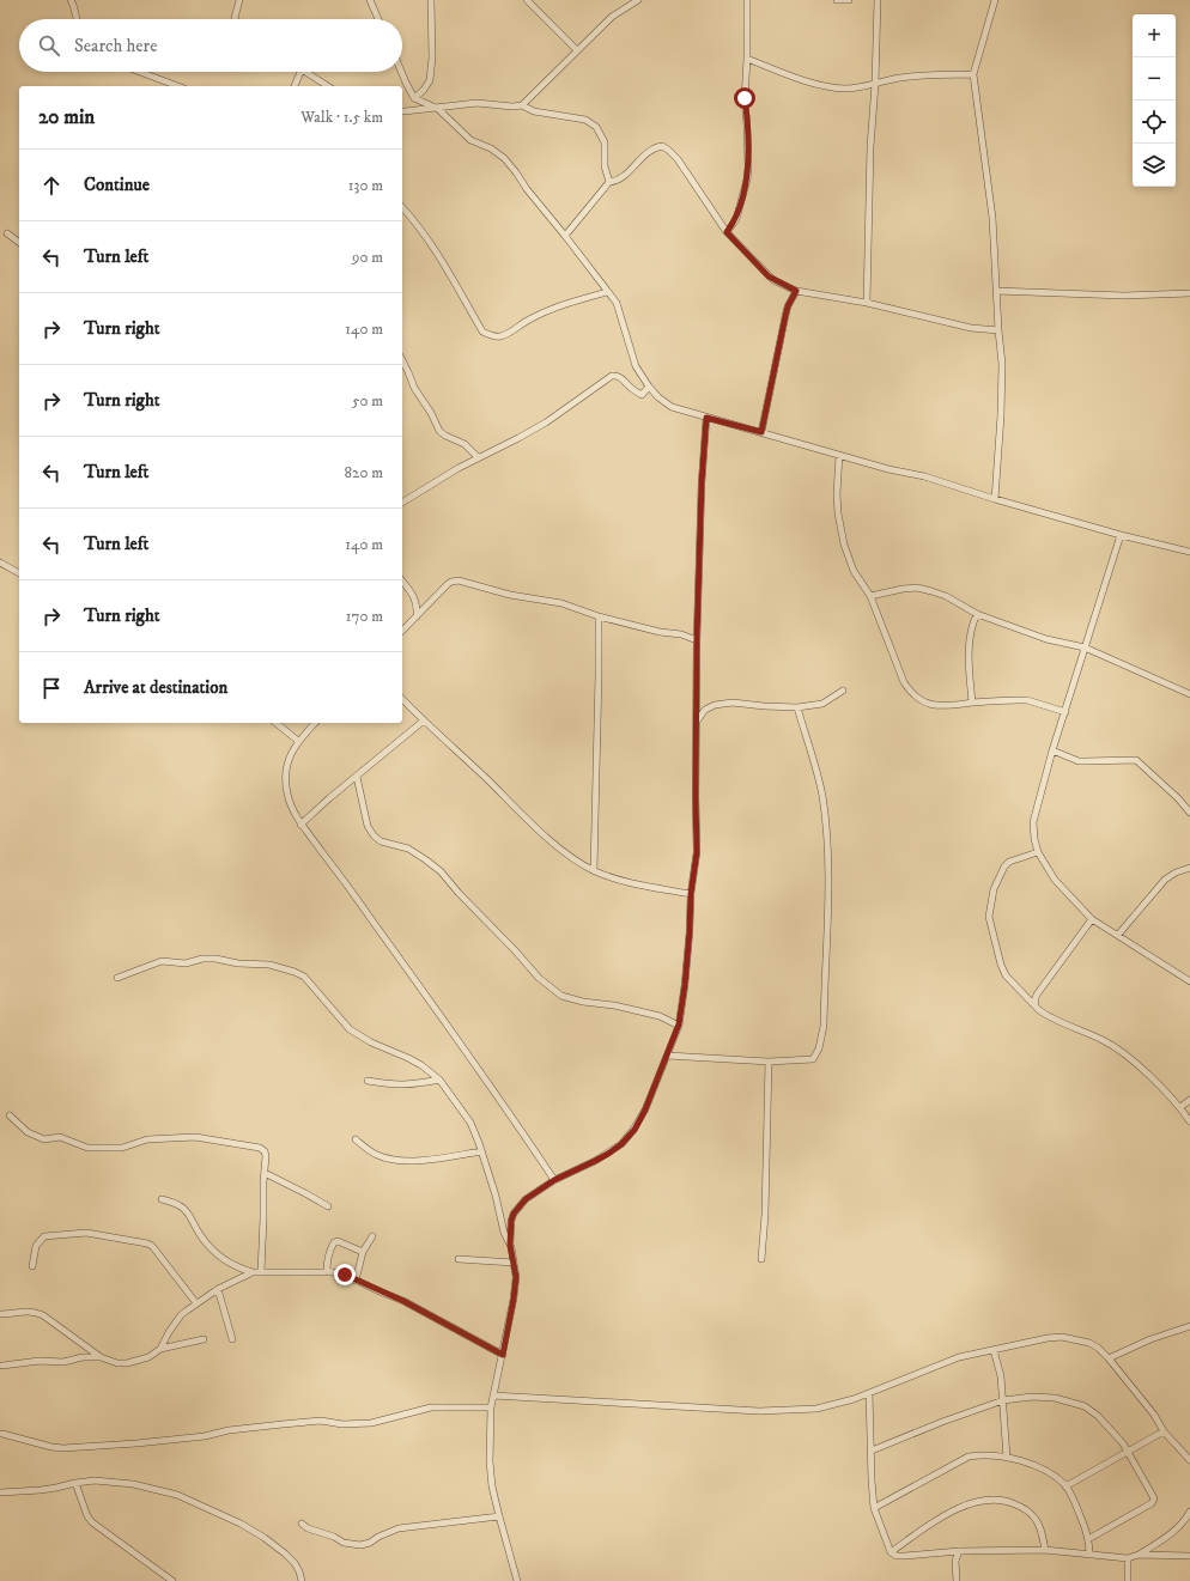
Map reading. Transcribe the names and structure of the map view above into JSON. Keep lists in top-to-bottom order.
{
  "page": {
    "map_buttons": ["+", "−"],
    "search": "Search here",
    "heading": ["20 min", "Walk · 1.5 km"],
    "list": [
      ["Continue", "130 m"],
      ["Turn left", "90 m"],
      ["Turn right", "140 m"],
      ["Turn right", "50 m"],
      ["Turn left", "820 m"],
      ["Turn left", "140 m"],
      ["Turn right", "170 m"],
      "Arrive at destination"
    ]
  }
}
